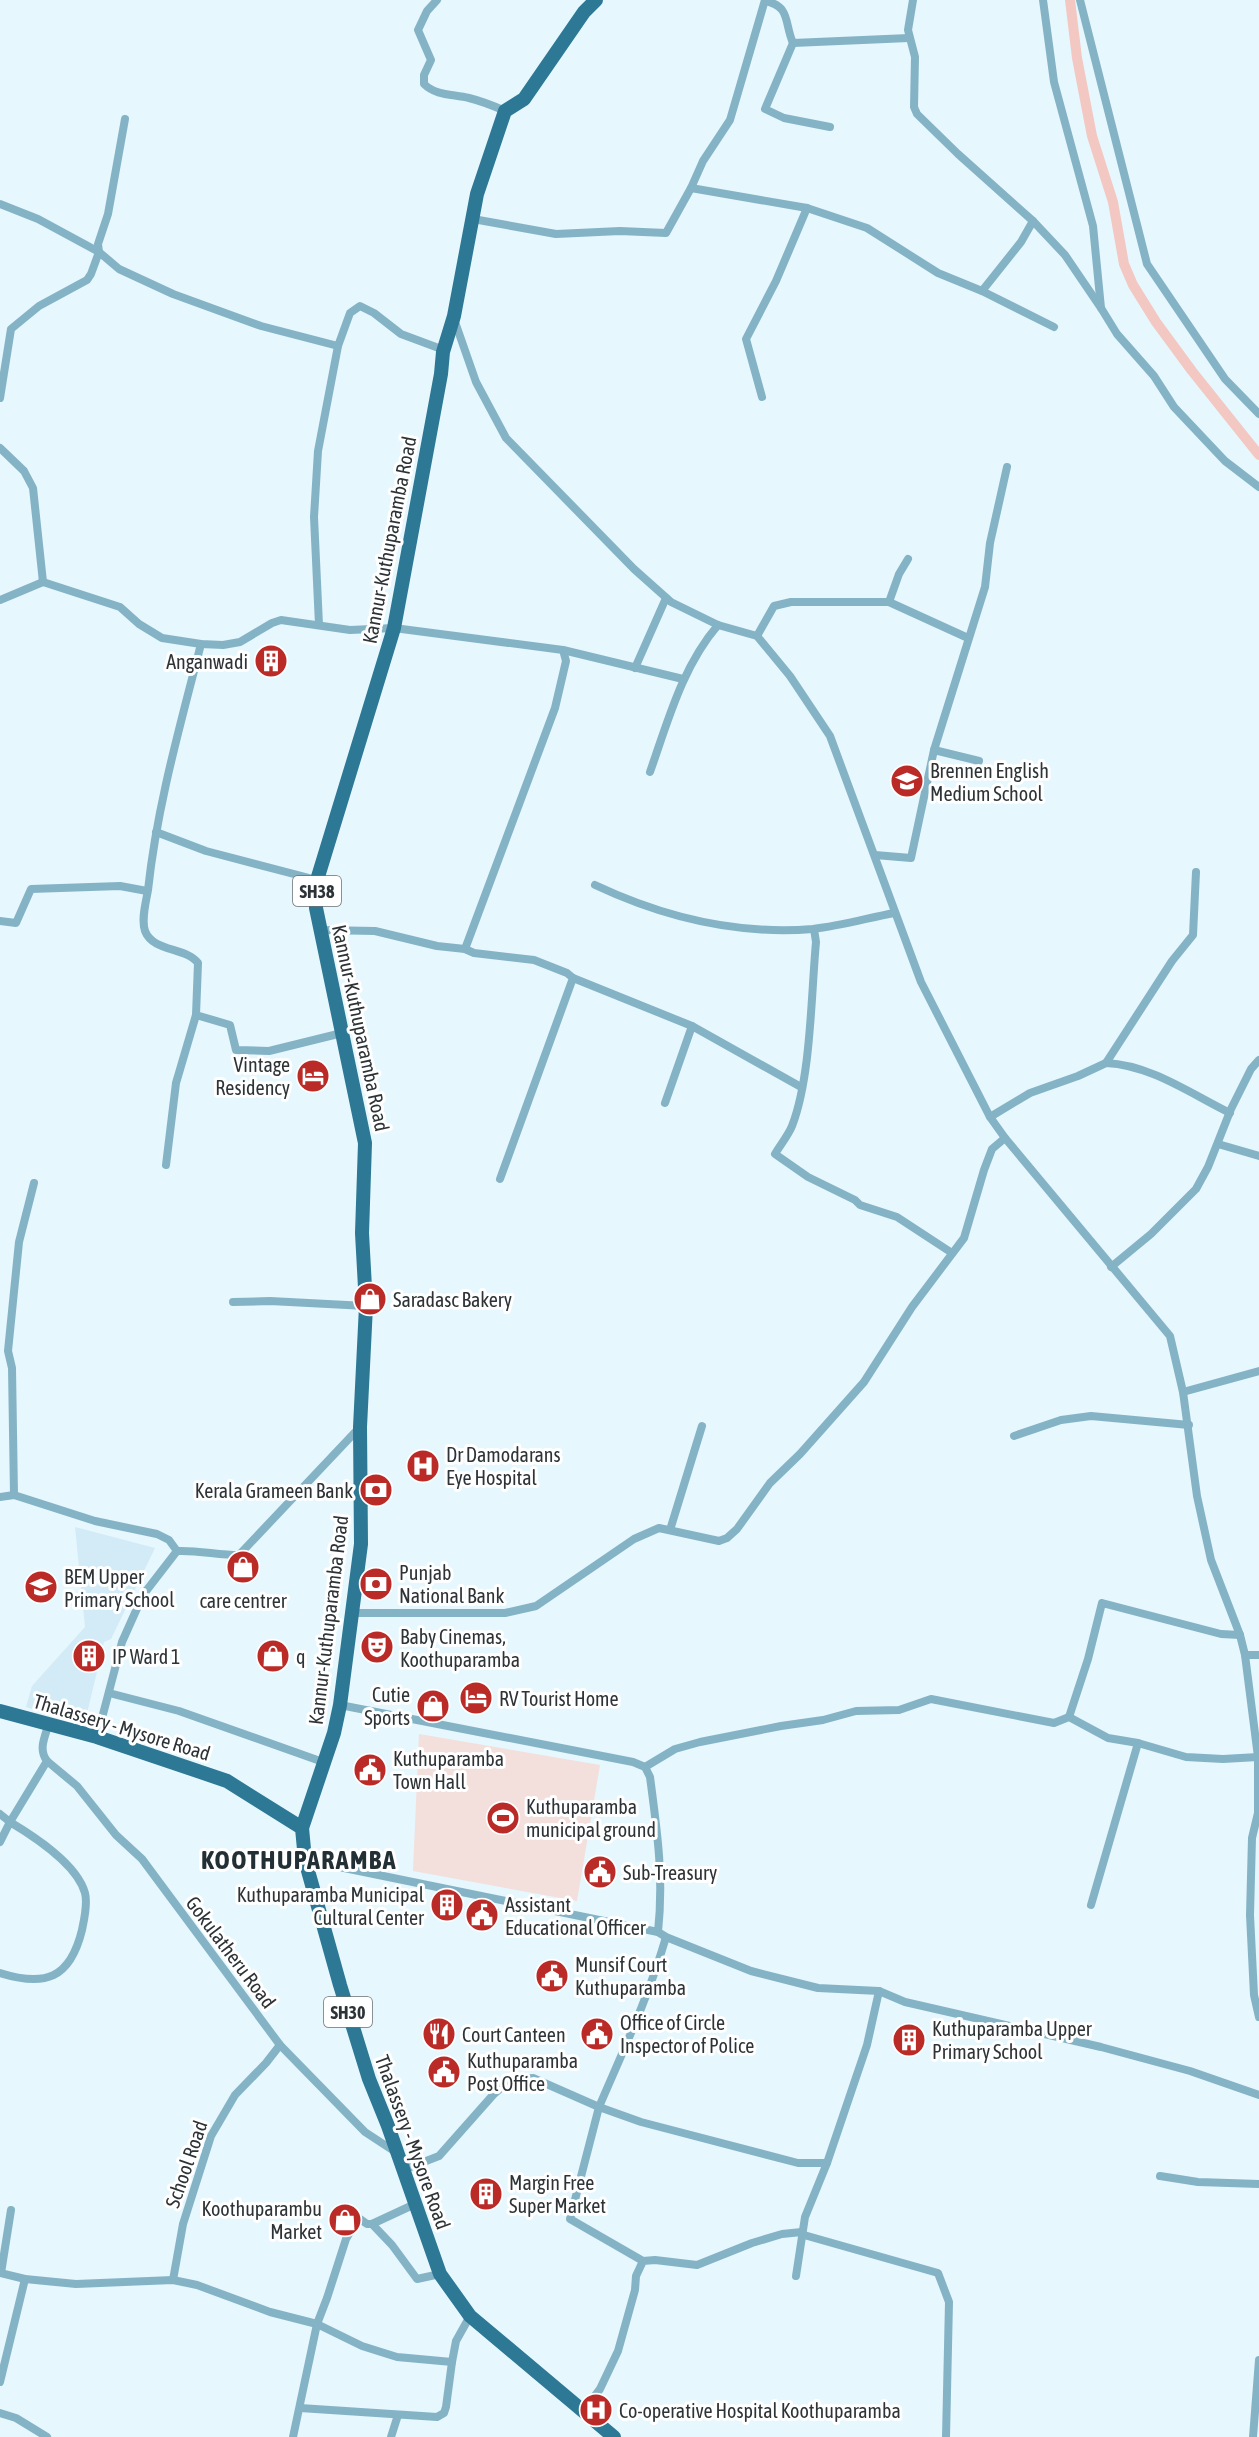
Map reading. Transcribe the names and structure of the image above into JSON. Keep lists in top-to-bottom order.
{
  "streets": {
    "main road": [
      "Kannur-Kuthuparamba Road",
      "SH38",
      "Thalassery - Mysore Road",
      "SH30"
    ],
    "street": ["Gokulatheru Road", "School Road"]
  },
  "crossings": [
    ["Kannur-Kuthuparamba Road", "Thalassery - Mysore Road"],
    ["Thalassery - Mysore Road", "Gokulatheru Road"],
    ["Gokulatheru Road", "School Road"]
  ],
  "districts": ["KOOTHUPARAMBA"],
  "places": {
    "building": [
      "Anganwadi",
      "IP Ward 1",
      "Kuthuparamba Municipal Cultural Center",
      "Kuthuparamba Upper Primary School",
      "Margin Free Super Market"
    ],
    "school or university": ["Brennen English Medium School", "BEM Upper Primary School"],
    "hotel": ["Vintage Residency", "RV Tourist Home"],
    "shop": [
      "Saradasc Bakery",
      "care centrer",
      "q",
      "Cutie Sports",
      "Koothuparambu Market"
    ],
    "hospital": ["Dr Damodarans Eye Hospital", "Co-operative Hospital Koothuparamba"],
    "bank": ["Kerala Grameen Bank", "Punjab National Bank"],
    "theatre": ["Baby Cinemas, Koothuparamba"],
    "public building": [
      "Kuthuparamba Town Hall",
      "Sub-Treasury",
      "Assistant Educational Officer",
      "Munsif Court Kuthuparamba",
      "Office of Circle Inspector of Police",
      "Kuthuparamba Post Office"
    ],
    "sports": ["Kuthuparamba municipal ground"],
    "restaurant": ["Court Canteen"]
  }
}
